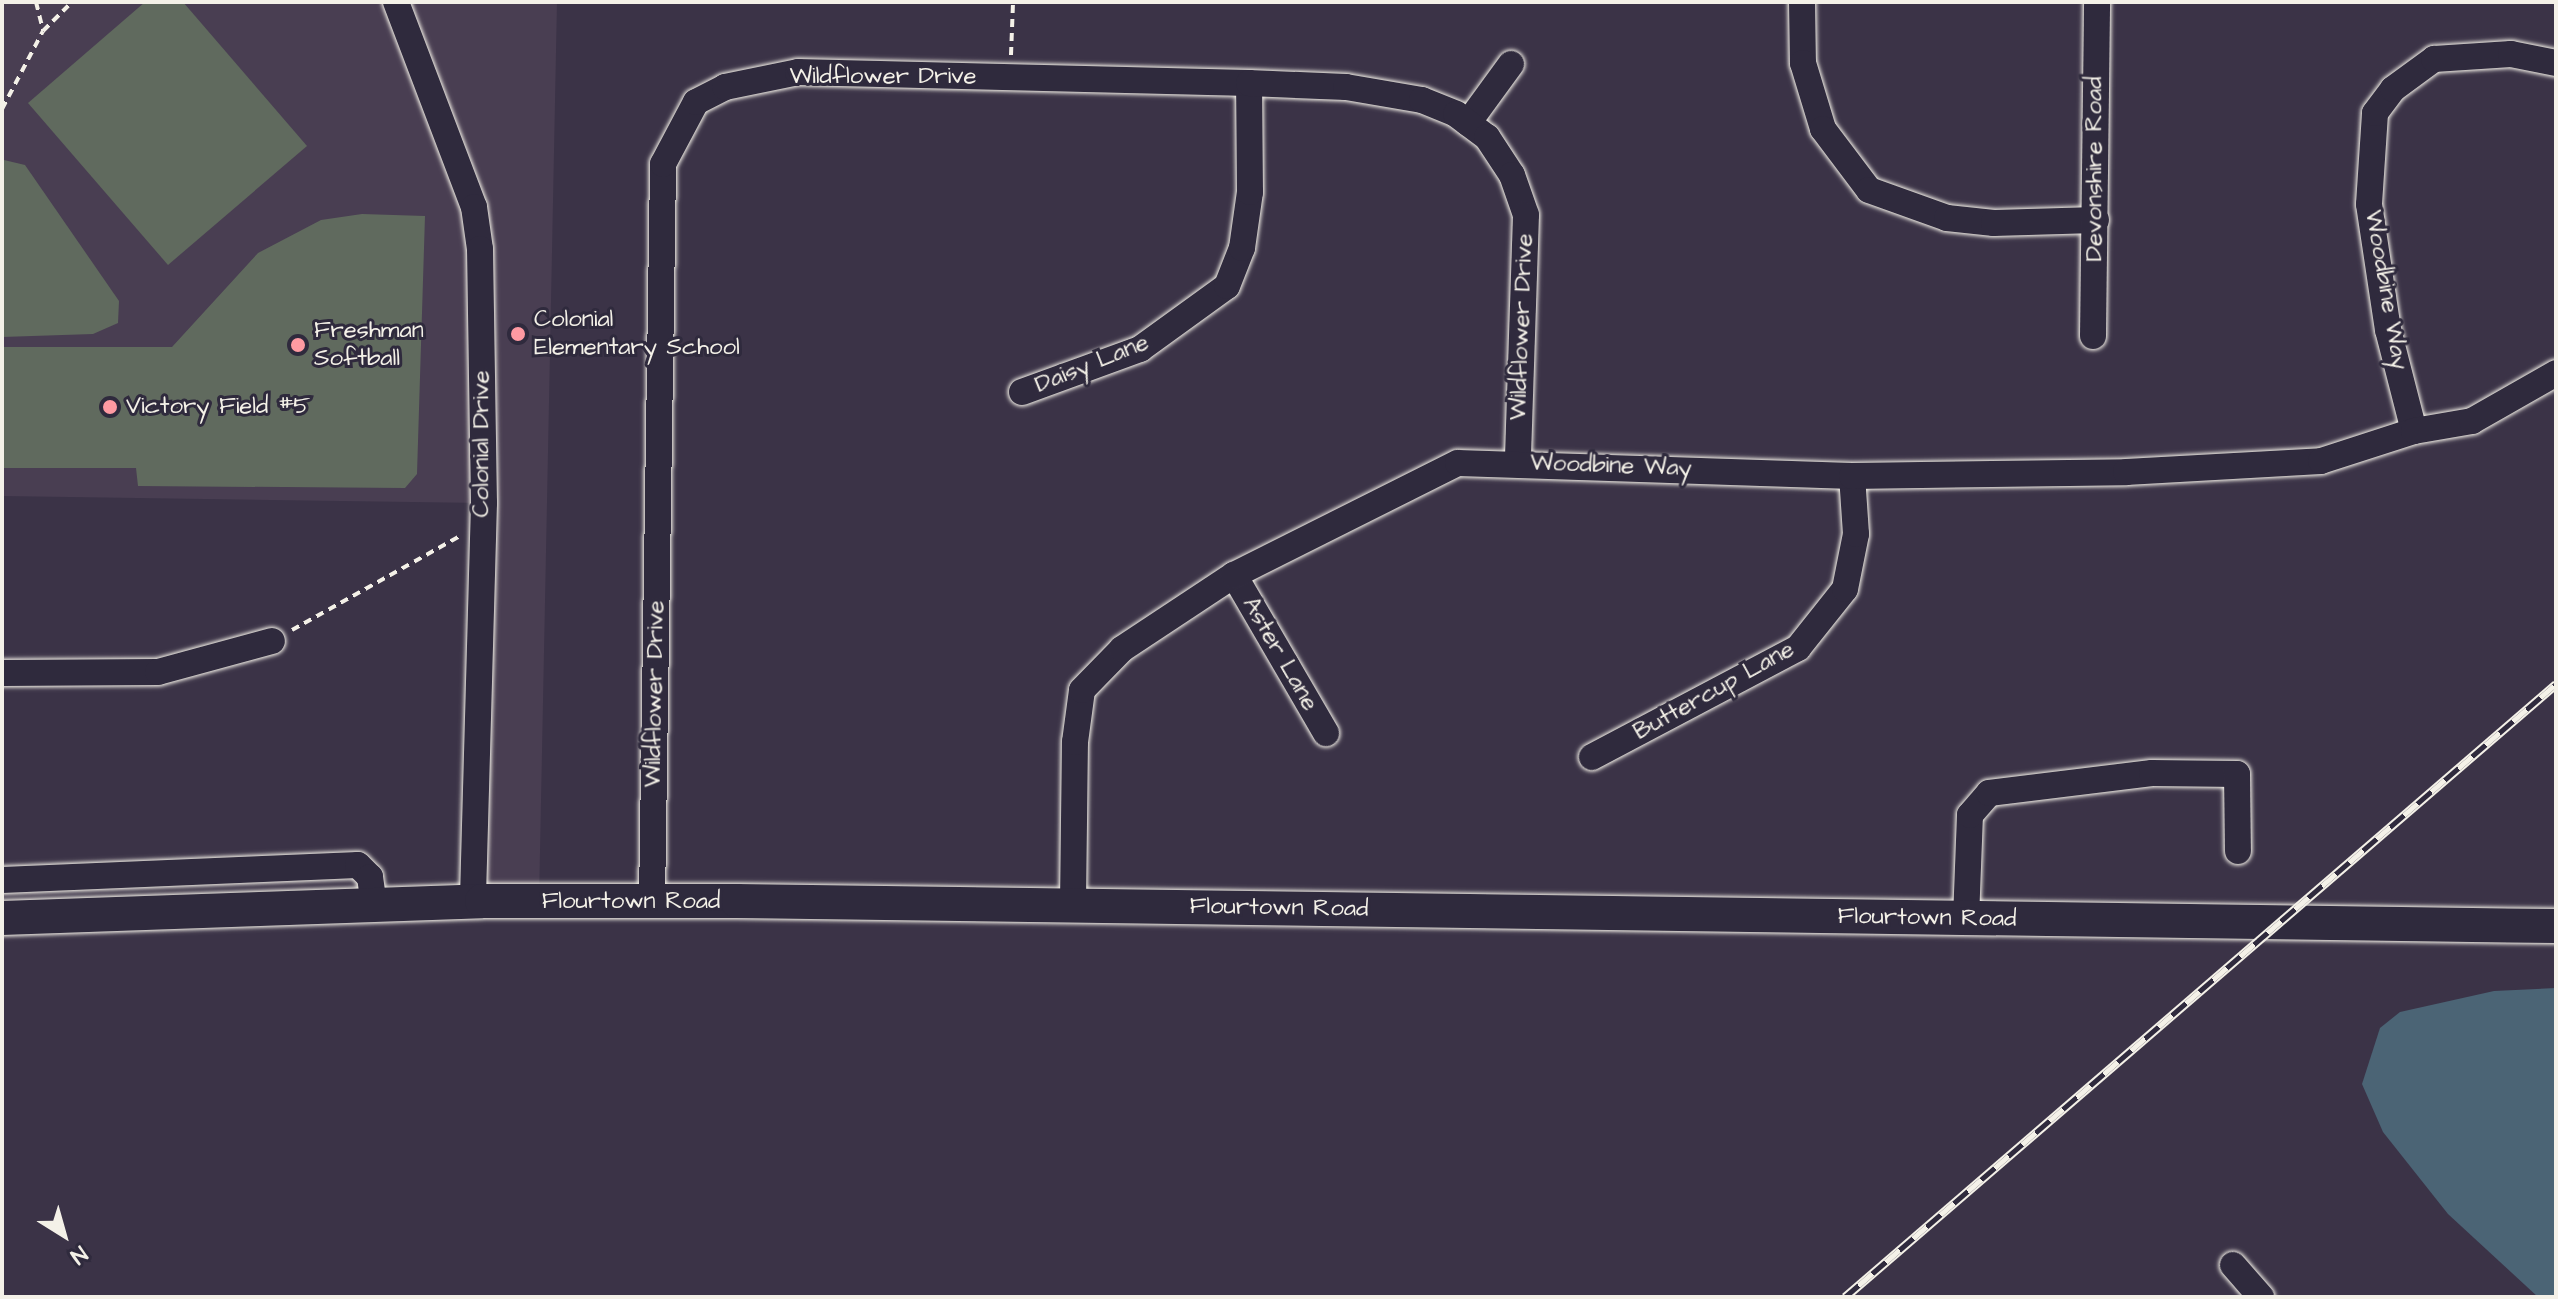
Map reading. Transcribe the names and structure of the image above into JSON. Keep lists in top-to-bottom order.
{
  "streets": {
    "main road": ["Flourtown Road"],
    "street": [
      "Wildflower Drive",
      "Devonshire Road",
      "Woodbine Way",
      "Daisy Lane",
      "Colonial Drive",
      "Aster Lane",
      "Buttercup Lane"
    ]
  },
  "crossings": [
    ["Wildflower Drive", "Woodbine Way"],
    ["Wildflower Drive", "Daisy Lane"],
    ["Wildflower Drive", "Flourtown Road"],
    ["Woodbine Way", "Aster Lane"],
    ["Woodbine Way", "Buttercup Lane"],
    ["Woodbine Way", "Flourtown Road"],
    ["Colonial Drive", "Flourtown Road"]
  ],
  "places": ["Colonial Elementary School", "Freshman Softball", "Victory Field #5"],
  "north": "bottom right"
}
